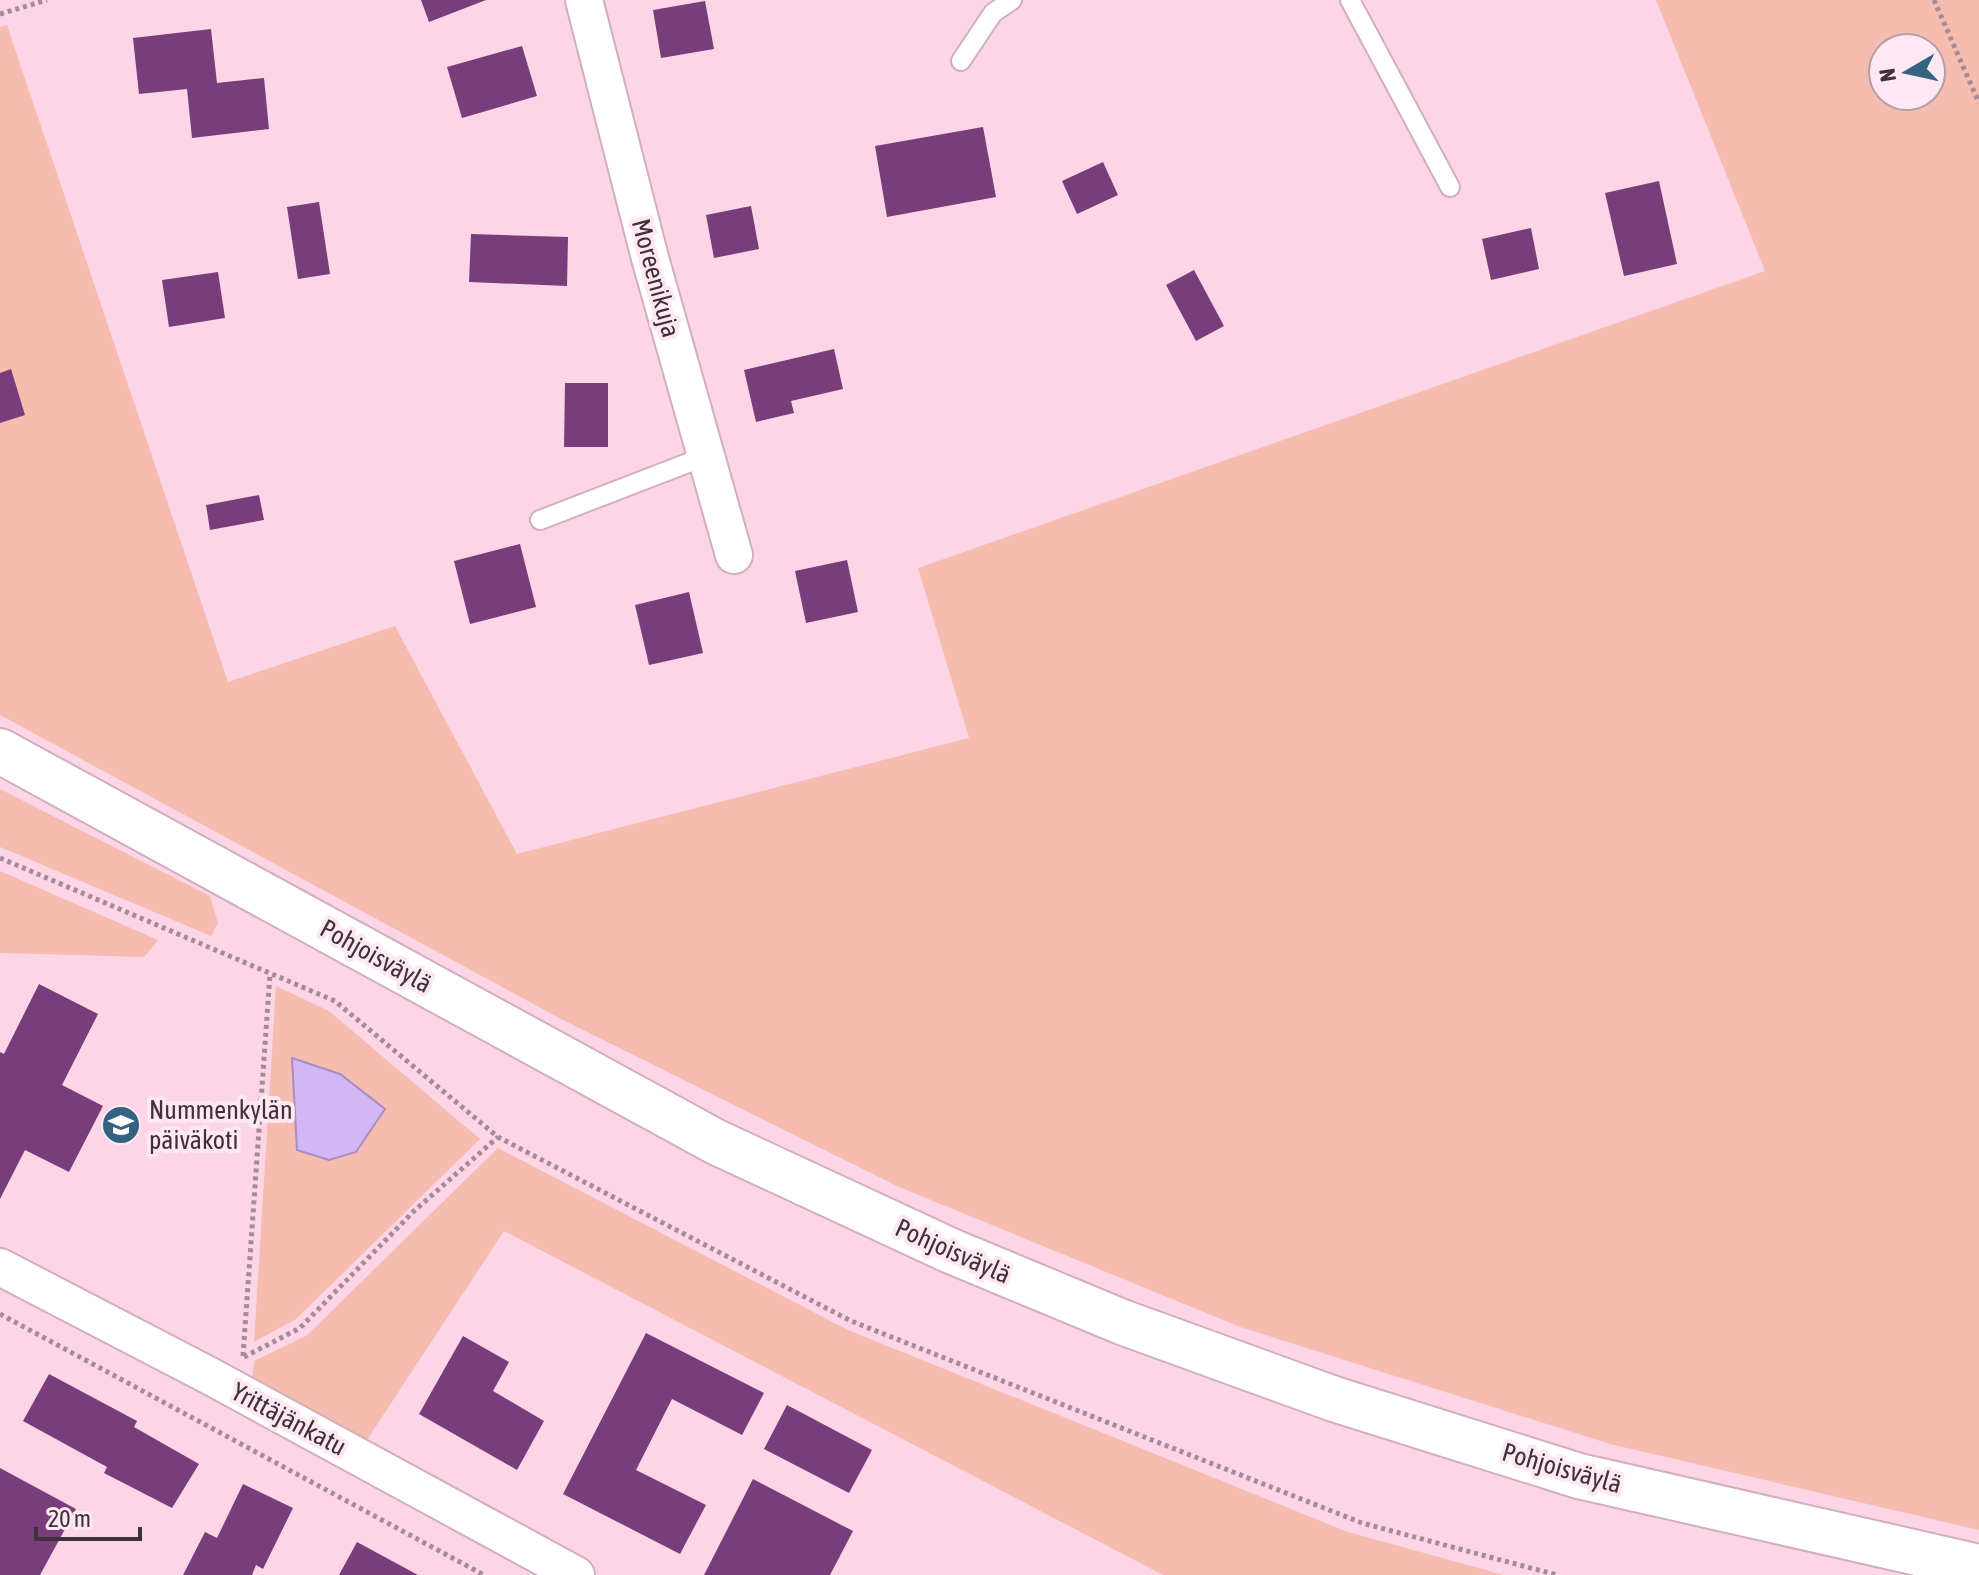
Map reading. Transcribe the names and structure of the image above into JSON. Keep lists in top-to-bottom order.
{
  "streets": {
    "street": ["Moreenikuja", "Pohjoisväylä", "Yrittäjänkatu"]
  },
  "places": {
    "school or university": ["Nummenkylän päiväkoti"]
  },
  "scale_bar": "20 m",
  "north": "left"
}
